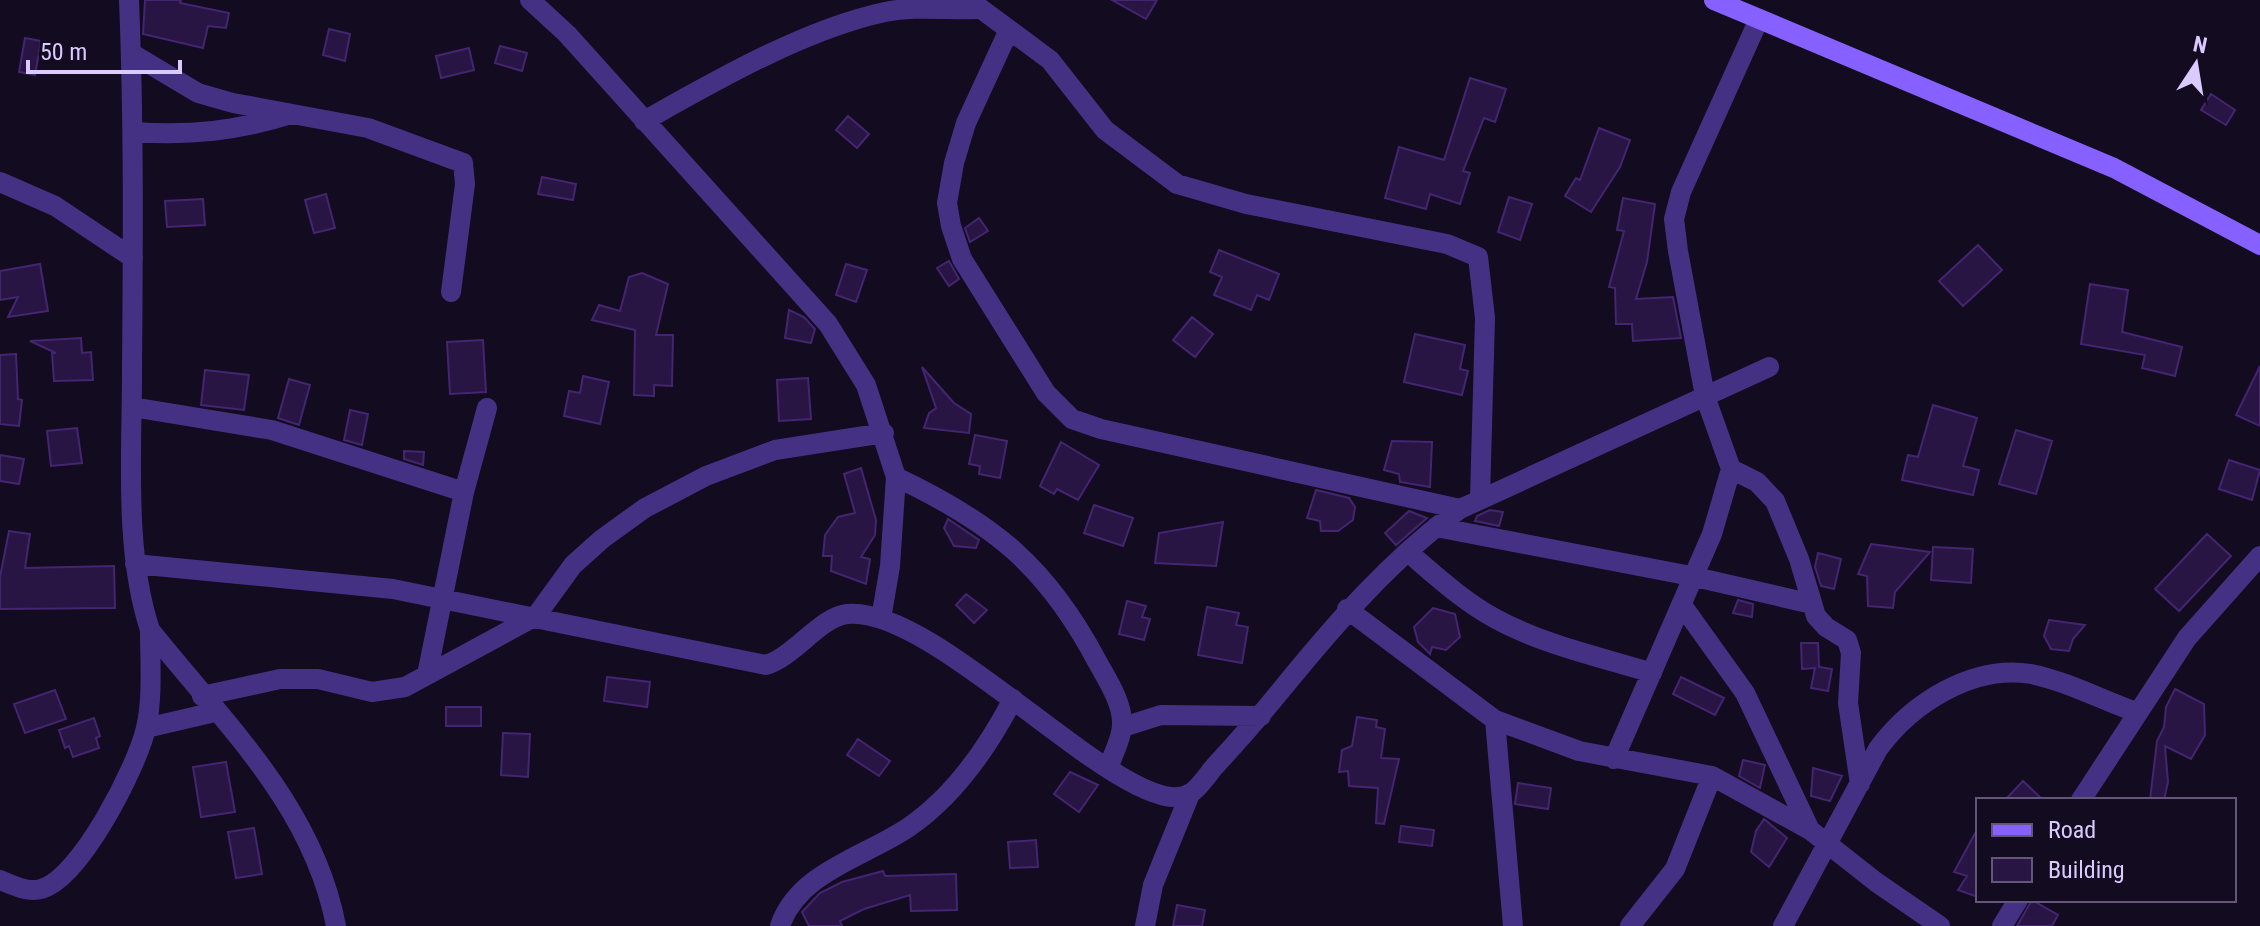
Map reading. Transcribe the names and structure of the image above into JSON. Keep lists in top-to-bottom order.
{
  "legend": ["Road", "Building"],
  "scale_bar": "50 m",
  "north": "top"
}
